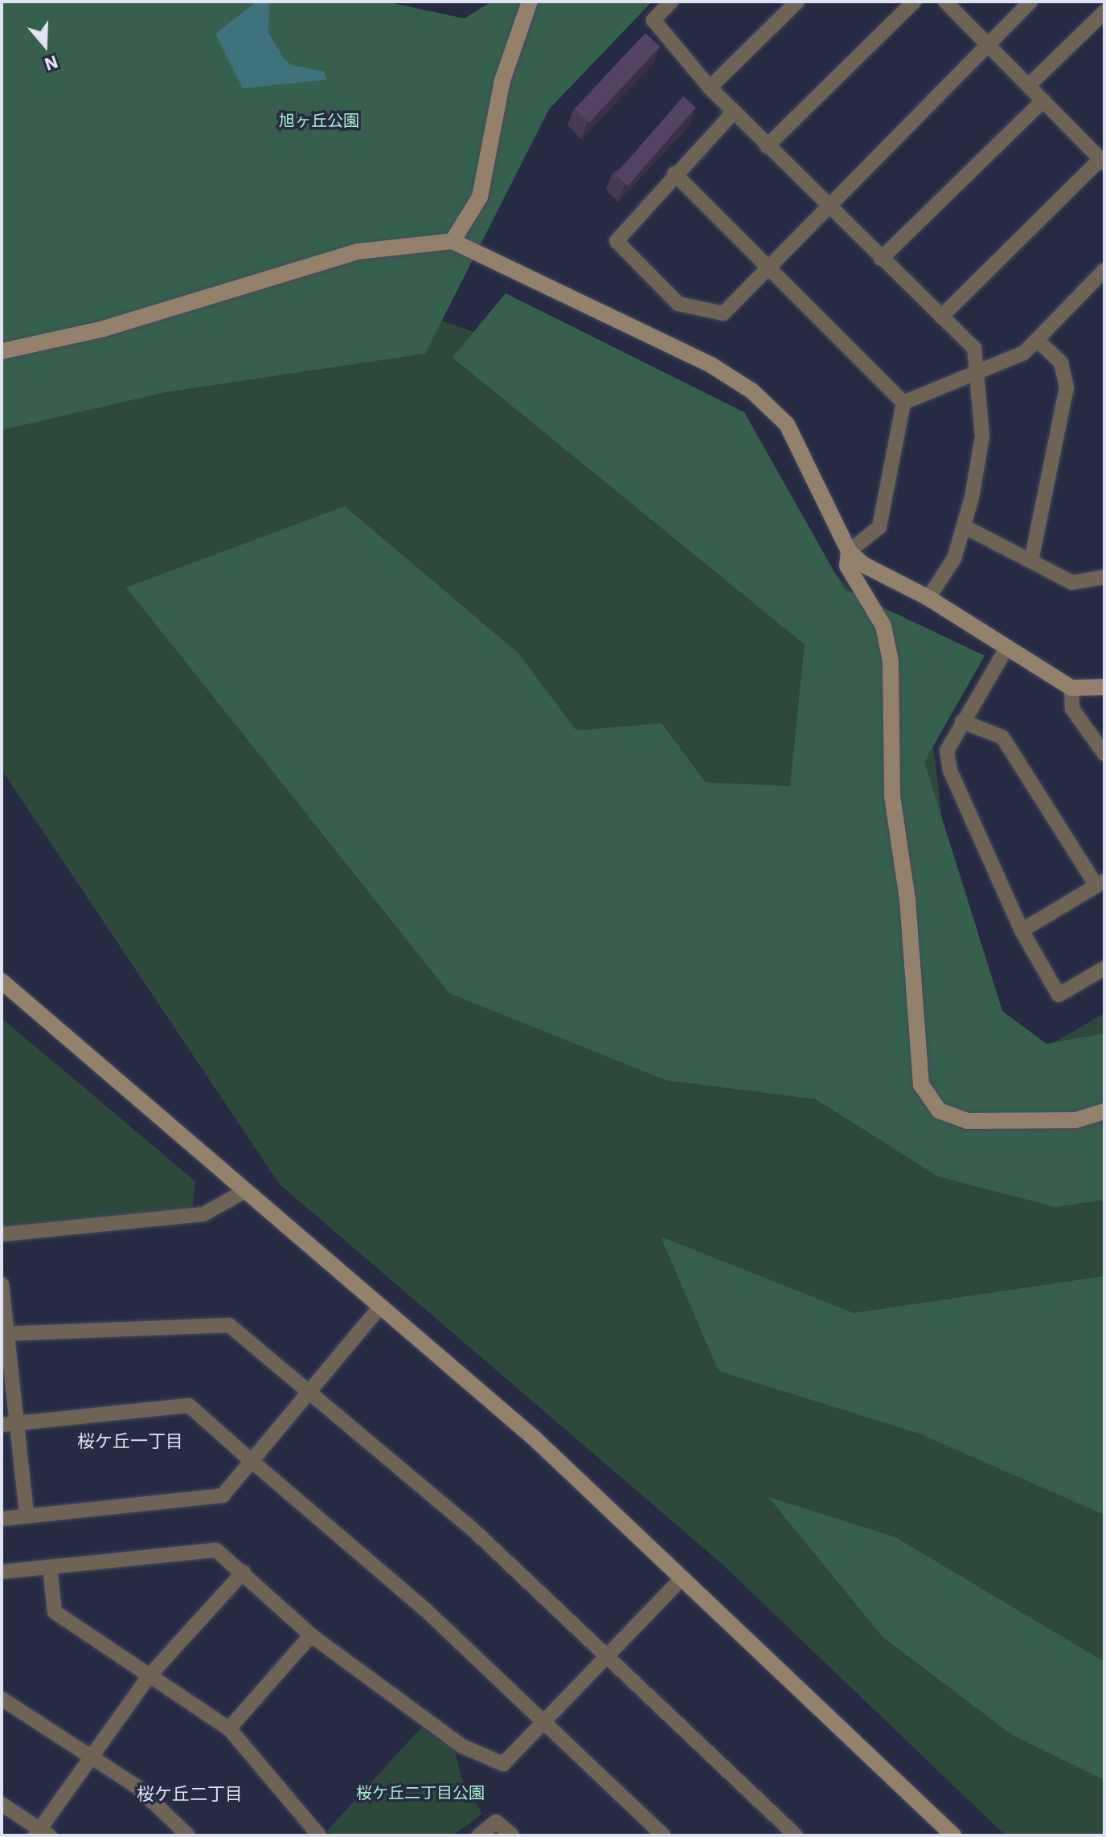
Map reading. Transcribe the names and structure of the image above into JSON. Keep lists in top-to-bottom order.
{
  "districts": ["桜ケ丘一丁目", "桜ケ丘二丁目"],
  "parks": ["旭ヶ丘公園", "桜ケ丘二丁目公園"],
  "north": "bottom"
}
